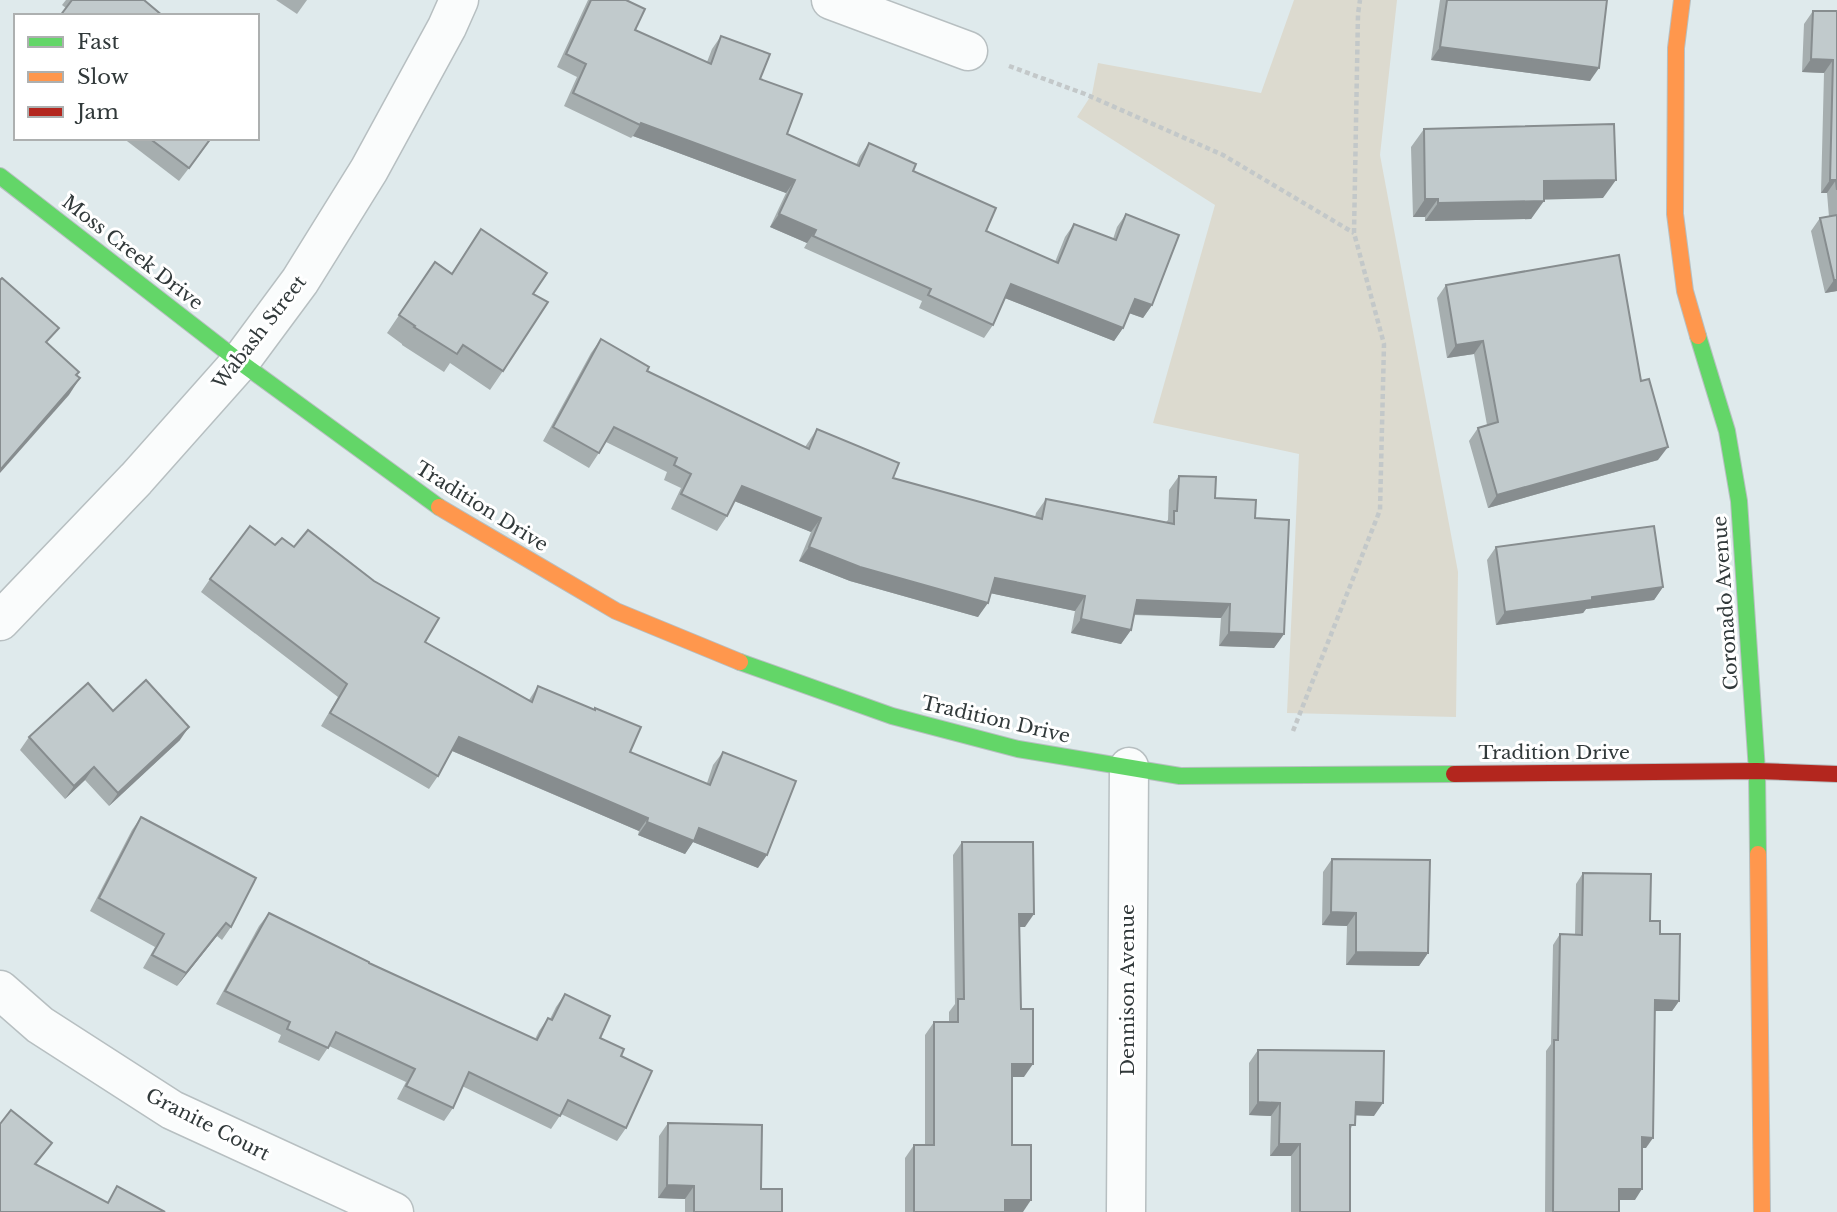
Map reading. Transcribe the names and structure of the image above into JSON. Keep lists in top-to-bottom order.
{
  "streets": {
    "street": [
      "Moss Creek Drive",
      "Wabash Street",
      "Tradition Drive",
      "Coronado Avenue",
      "Dennison Avenue",
      "Granite Court"
    ]
  },
  "crossings": [
    ["Moss Creek Drive", "Wabash Street"],
    ["Moss Creek Drive", "Tradition Drive"],
    ["Wabash Street", "Tradition Drive"],
    ["Tradition Drive", "Coronado Avenue"],
    ["Tradition Drive", "Dennison Avenue"]
  ],
  "legend": ["Fast", "Slow", "Jam"]
}
